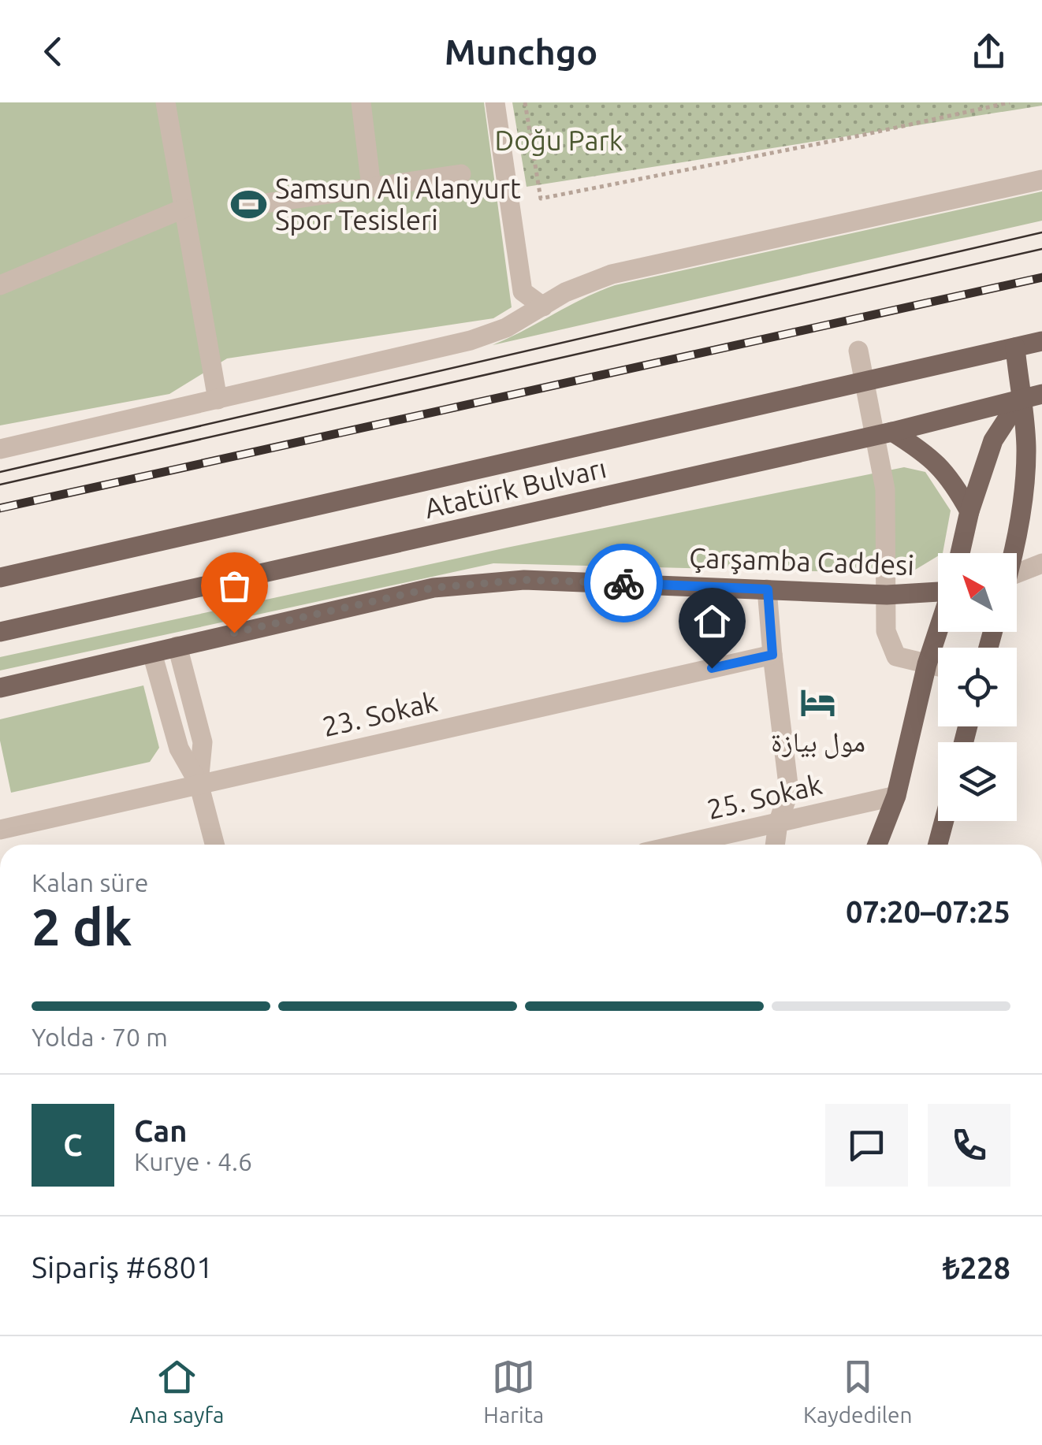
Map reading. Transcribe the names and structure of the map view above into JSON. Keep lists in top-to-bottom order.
{
  "streets": {
    "main road": ["Atatürk Bulvarı", "Çarşamba Caddesi"],
    "street": ["23. Sokak", "25. Sokak"]
  },
  "parks": ["Doğu Park"],
  "places": {
    "sports": ["Samsun Ali Alanyurt Spor Tesisleri"],
    "hotel": ["مول بيازة"]
  },
  "north": "top left",
  "page": {
    "header": "Munchgo",
    "heading": ["2 dk", "Kalan süre", "07:20–07:25"],
    "panel": [
      "Can",
      "Kurye · 4.6",
      "Sipariş #6801",
      "₺228"
    ],
    "bar": "Yolda · 70 m",
    "round": "C",
    "tabs": ["Ana sayfa", "Harita", "Kaydedilen"]
  }
}
